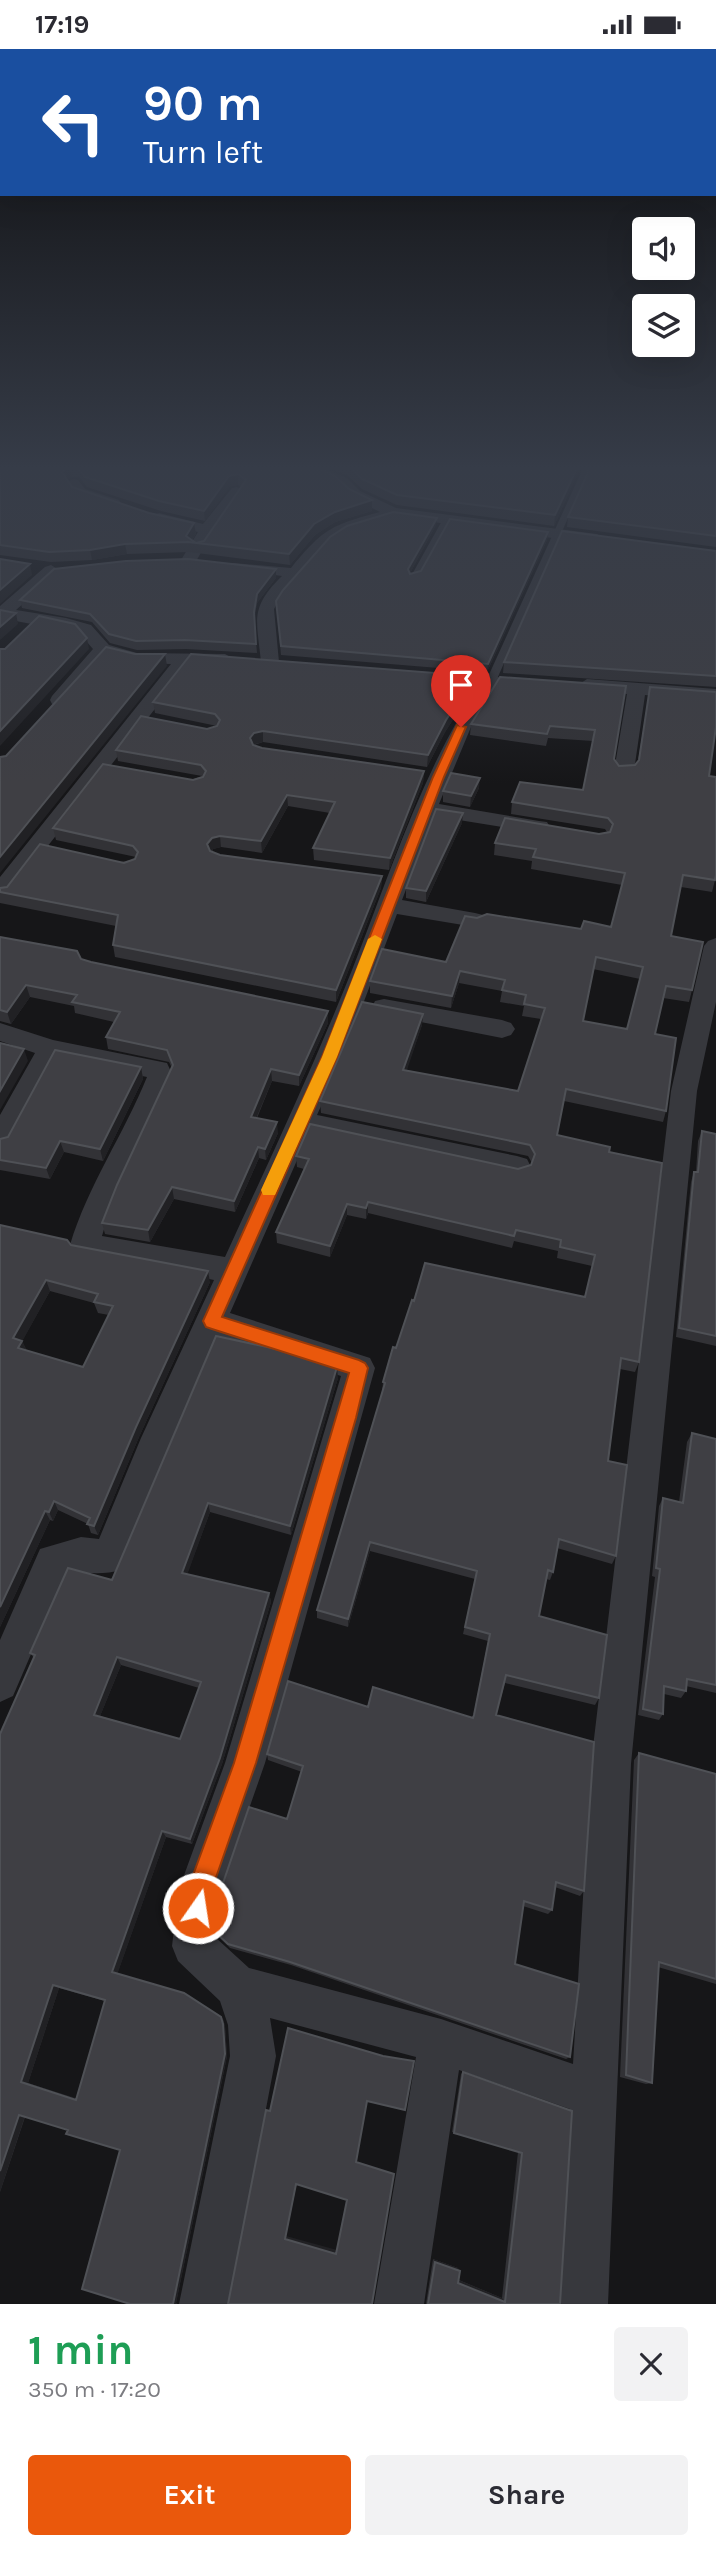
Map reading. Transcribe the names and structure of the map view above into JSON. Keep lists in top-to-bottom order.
{
  "page": {
    "status": "17:19",
    "turn": ["90 m", "Turn left"],
    "heading": ["1 min", "350 m · 17:20"],
    "buttons": ["Exit", "Share"]
  }
}
